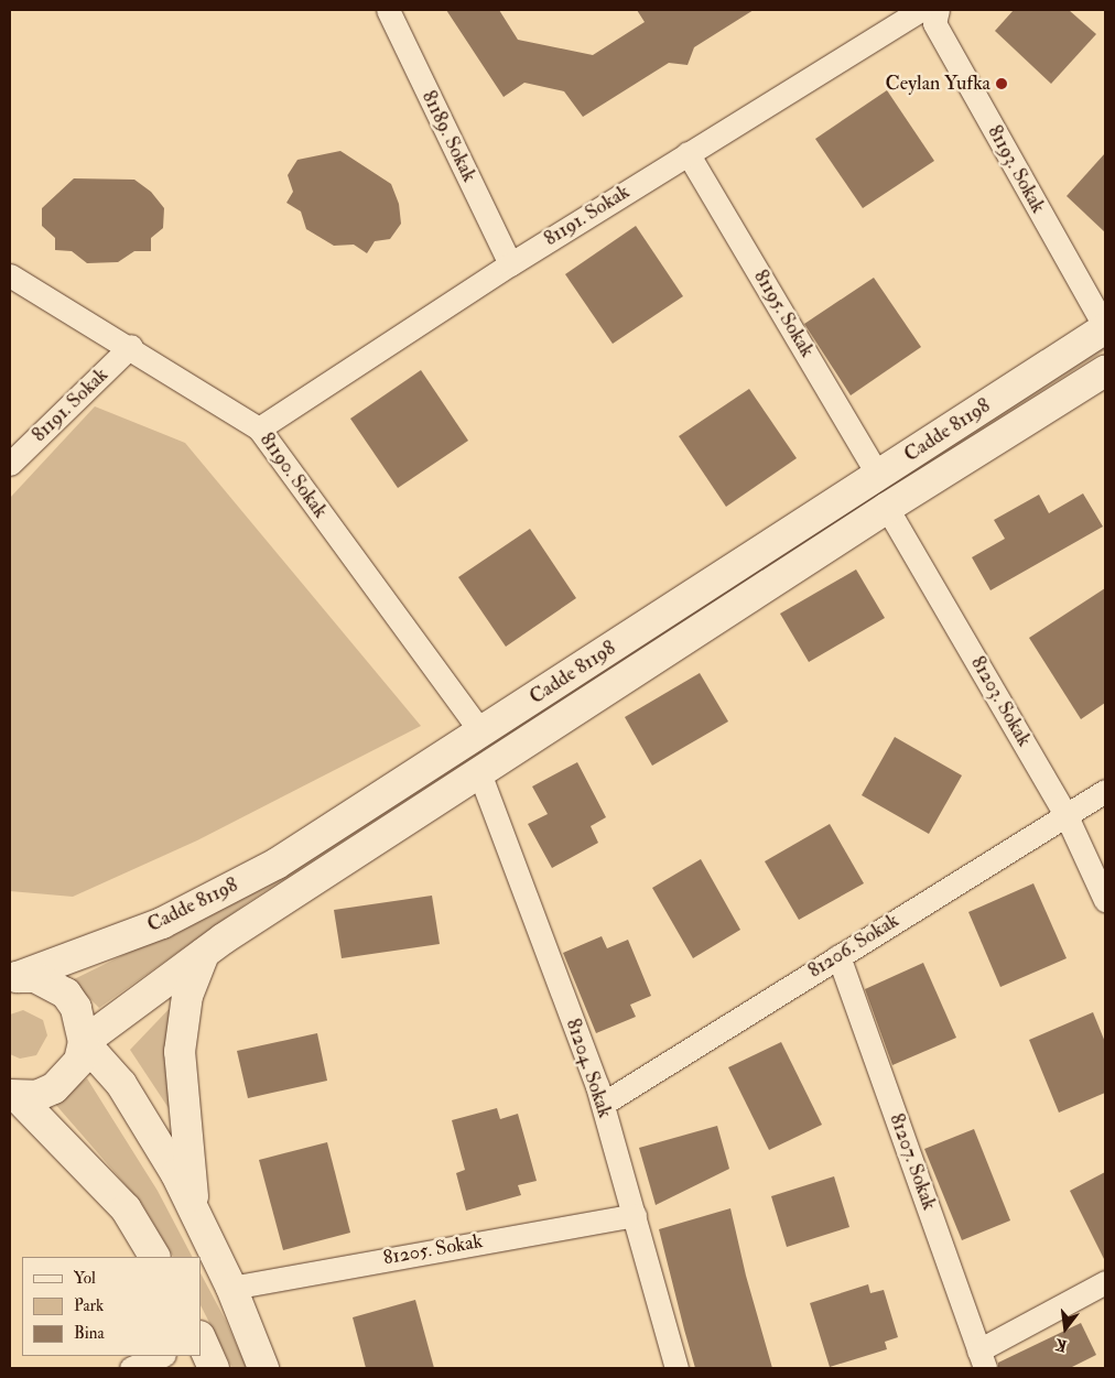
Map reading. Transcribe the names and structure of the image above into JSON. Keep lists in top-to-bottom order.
{
  "streets": {
    "main road": ["Cadde 81198"],
    "street": [
      "81189. Sokak",
      "81193. Sokak",
      "81191. Sokak",
      "81195. Sokak",
      "81190. Sokak",
      "81203. Sokak",
      "81206. Sokak",
      "81204. Sokak",
      "81207. Sokak",
      "81205. Sokak"
    ]
  },
  "crossings": [
    ["81189. Sokak", "81191. Sokak"],
    ["81193. Sokak", "Cadde 81198"],
    ["81191. Sokak", "81195. Sokak"],
    ["81191. Sokak", "81190. Sokak"],
    ["81195. Sokak", "Cadde 81198"],
    ["Cadde 81198", "81190. Sokak"],
    ["Cadde 81198", "81203. Sokak"],
    ["Cadde 81198", "81204. Sokak"],
    ["81203. Sokak", "81206. Sokak"],
    ["81206. Sokak", "81204. Sokak"],
    ["81206. Sokak", "81207. Sokak"],
    ["81204. Sokak", "81205. Sokak"]
  ],
  "places": ["Ceylan Yufka"],
  "legend": ["Yol", "Park", "Bina"],
  "north": "bottom"
}
